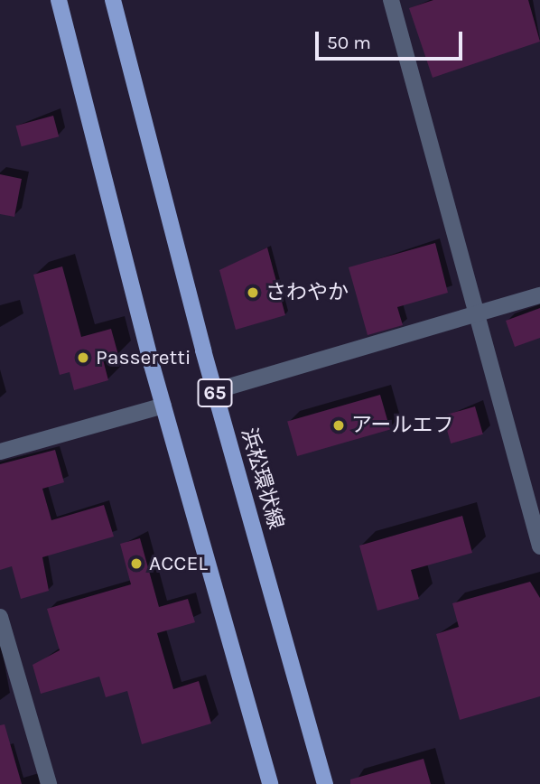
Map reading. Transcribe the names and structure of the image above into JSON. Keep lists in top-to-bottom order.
{
  "streets": {
    "main road": ["65", "浜松環状線"]
  },
  "places": [
    "さわやか",
    "Passeretti",
    "アールエフ",
    "ACCEL"
  ],
  "scale_bar": "50 m"
}
